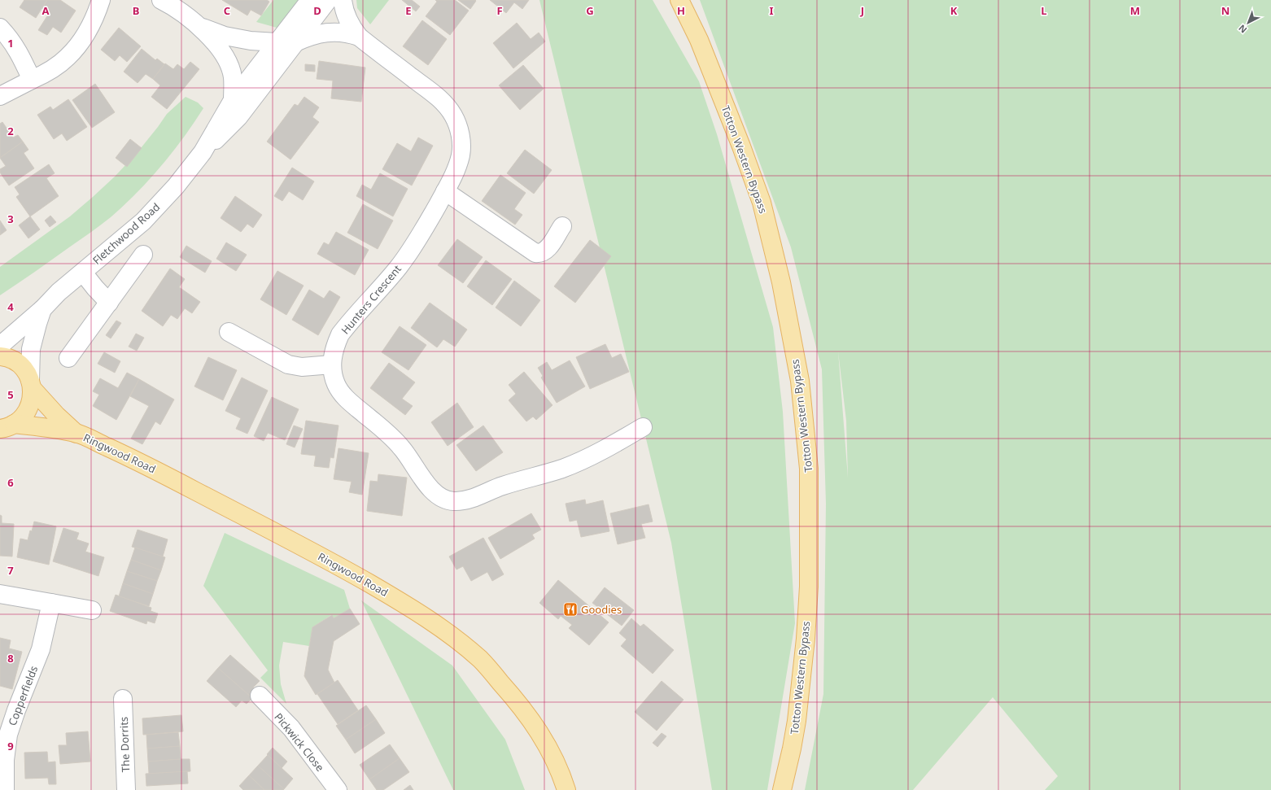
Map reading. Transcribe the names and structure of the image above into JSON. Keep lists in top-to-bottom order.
{
  "streets": {
    "main road": ["Totton Western Bypass", "Ringwood Road"],
    "street": [
      "Fletchwood Road",
      "Hunters Crescent",
      "Copperfields",
      "Pickwick Close",
      "The Dorrits"
    ]
  },
  "crossings": [
    ["Fletchwood Road", "Hunters Crescent"],
    ["Fletchwood Road", "Ringwood Road"]
  ],
  "places": {
    "restaurant": ["Goodies"]
  },
  "north": "bottom left",
  "grid": {
    "columns": [
      "A",
      "B",
      "C",
      "D",
      "E",
      "F",
      "G",
      "H",
      "I",
      "J",
      "K",
      "L",
      "M",
      "N"
    ],
    "rows": [
      "1",
      "2",
      "3",
      "4",
      "5",
      "6",
      "7",
      "8",
      "9"
    ]
  }
}
